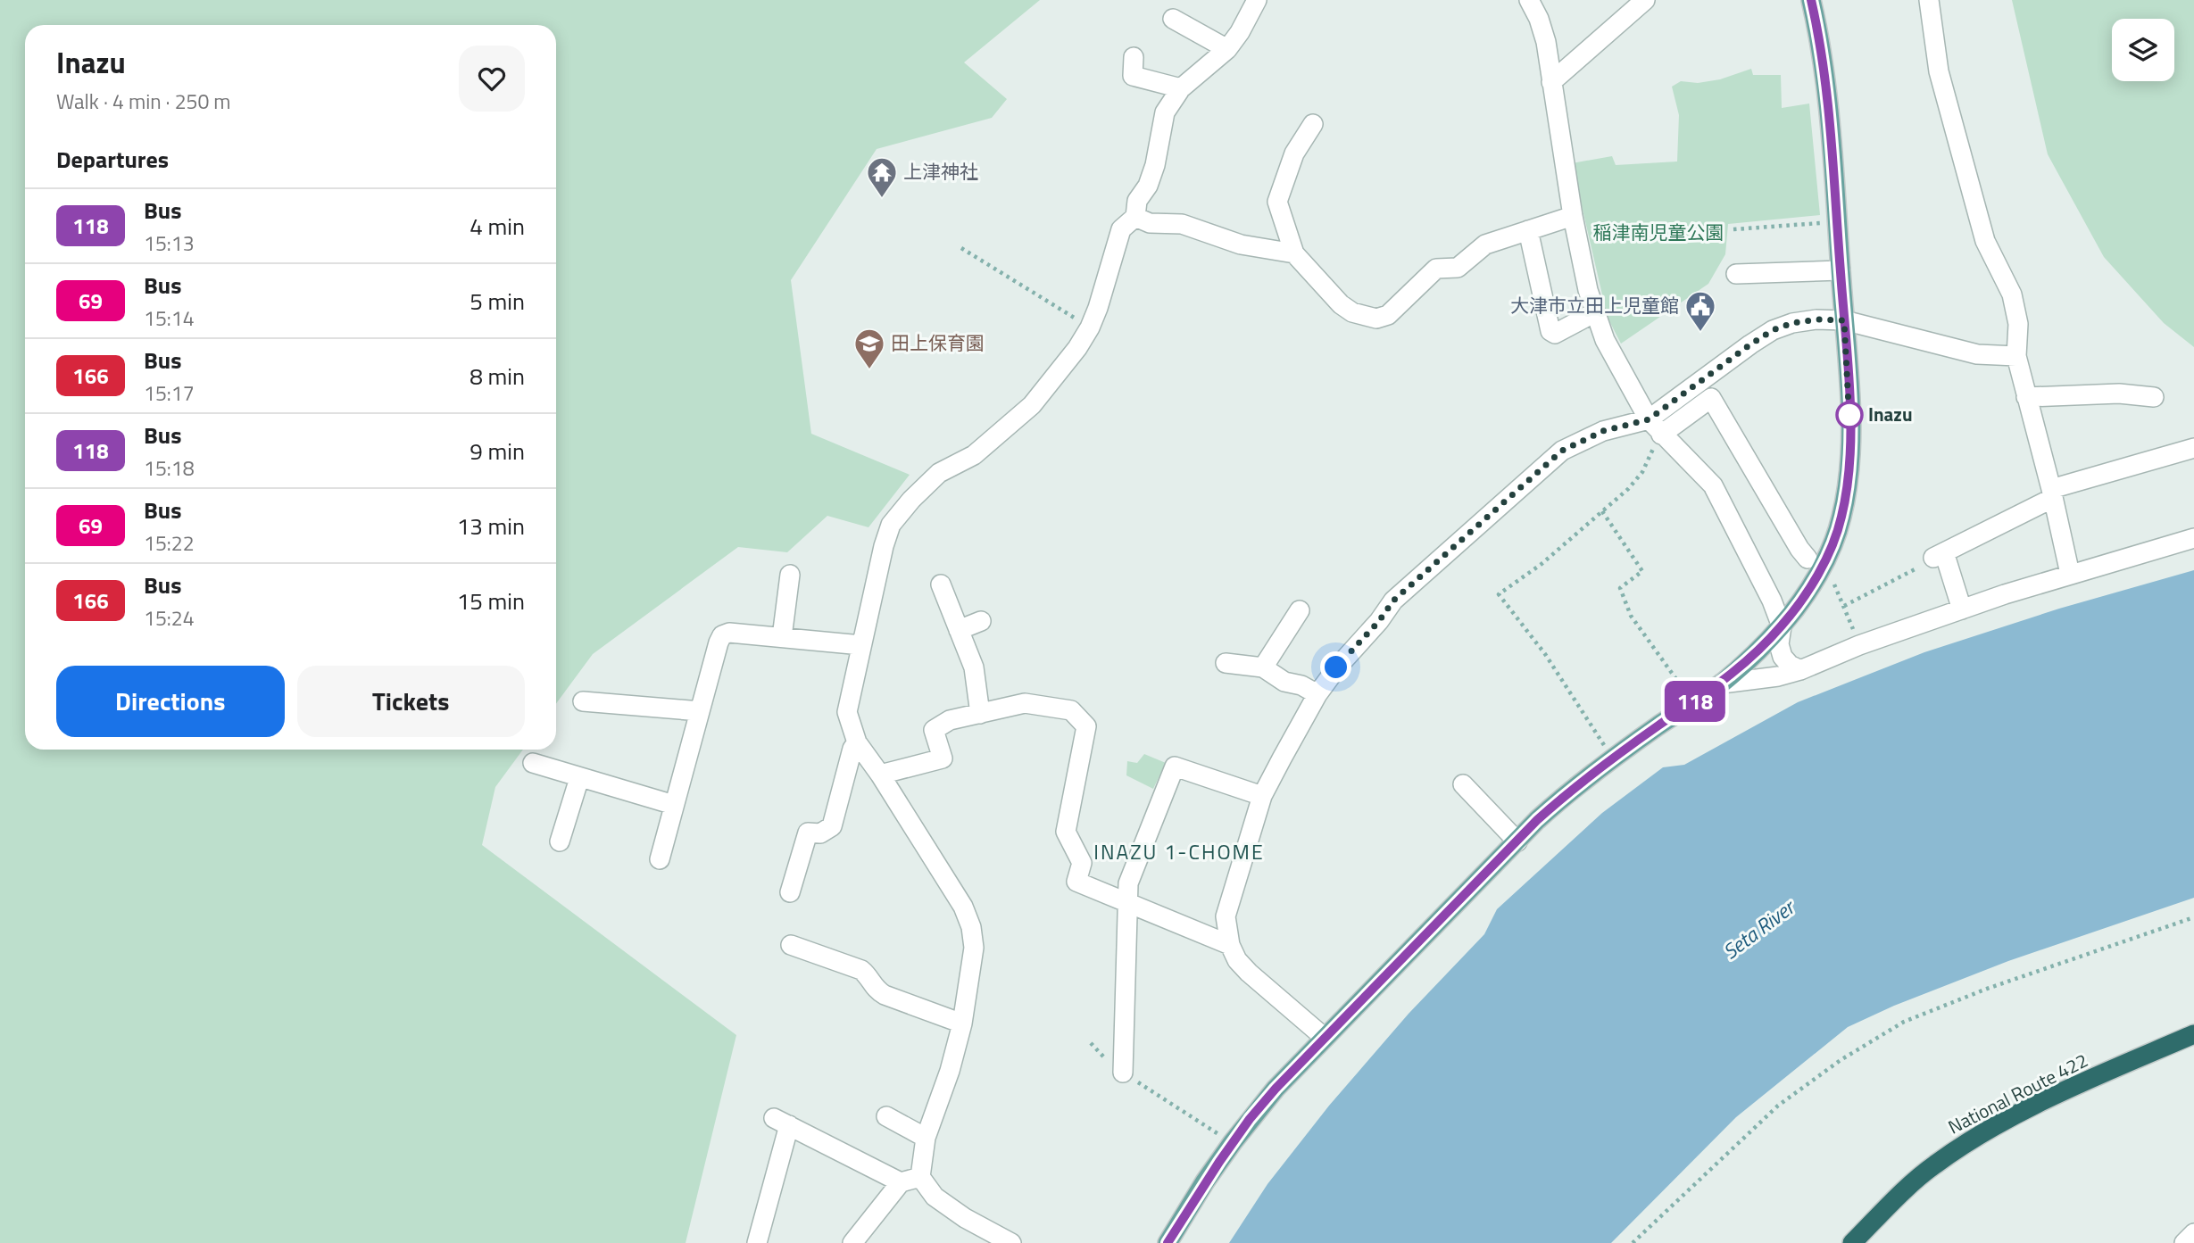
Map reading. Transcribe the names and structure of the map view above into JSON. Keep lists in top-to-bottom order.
{
  "streets": {
    "highway": ["National Route 422"]
  },
  "districts": ["INAZU 1-CHOME"],
  "water": ["Seta River"],
  "parks": ["稲津南児童公園"],
  "places": {
    "temple": ["上津神社"],
    "public building": ["大津市立田上児童館"],
    "school or university": ["田上保育園"],
    "other": ["Inazu"]
  },
  "lines": ["bus line 118"],
  "page": {
    "on_map": "118",
    "heading": [
      ["Inazu", "Walk · 4 min · 250 m"],
      "Departures"
    ],
    "list": [
      {
        "mark": "118",
        "name": "Bus",
        "note": "15:13",
        "value": "4 min"
      },
      {
        "mark": "69",
        "name": "Bus",
        "note": "15:14",
        "value": "5 min"
      },
      {
        "mark": "166",
        "name": "Bus",
        "note": "15:17",
        "value": "8 min"
      },
      {
        "mark": "118",
        "name": "Bus",
        "note": "15:18",
        "value": "9 min"
      },
      {
        "mark": "69",
        "name": "Bus",
        "note": "15:22",
        "value": "13 min"
      },
      {
        "mark": "166",
        "name": "Bus",
        "note": "15:24",
        "value": "15 min"
      }
    ],
    "buttons": ["Directions", "Tickets"]
  }
}
